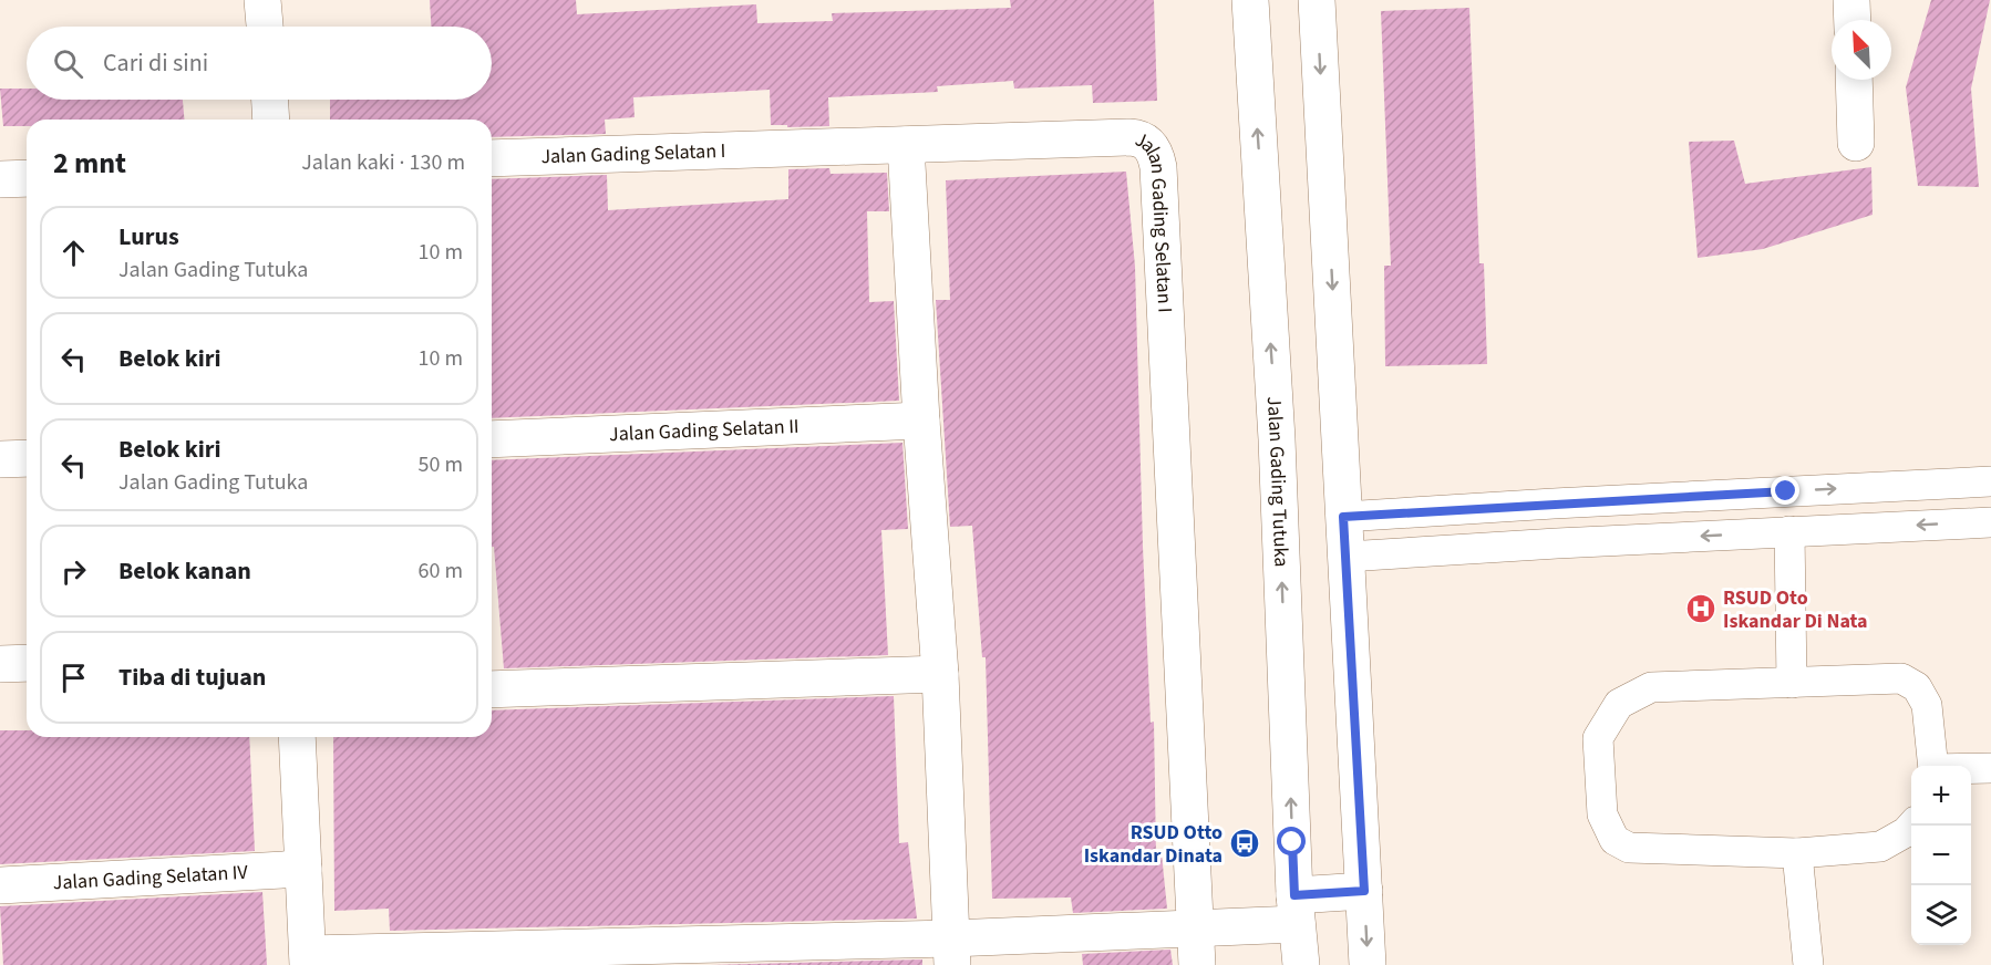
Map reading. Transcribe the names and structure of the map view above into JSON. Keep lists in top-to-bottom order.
{
  "streets": {
    "street": [
      "Jalan Gading Selatan I",
      "Jalan Gading Selatan II",
      "Jalan Gading Tutuka",
      "Jalan Gading Selatan IV"
    ]
  },
  "places": {
    "hospital": ["RSUD Oto Iskandar Di Nata"],
    "bus stop": ["RSUD Otto Iskandar Dinata"]
  },
  "north": "top left",
  "page": {
    "search": "Cari di sini",
    "heading": ["2 mnt", "Jalan kaki · 130 m"],
    "list": [
      ["Lurus", "Jalan Gading Tutuka", "10 m"],
      ["Belok kiri", "10 m"],
      ["Belok kiri", "Jalan Gading Tutuka", "50 m"],
      ["Belok kanan", "60 m"],
      "Tiba di tujuan"
    ],
    "map_buttons": ["+", "−"]
  }
}
